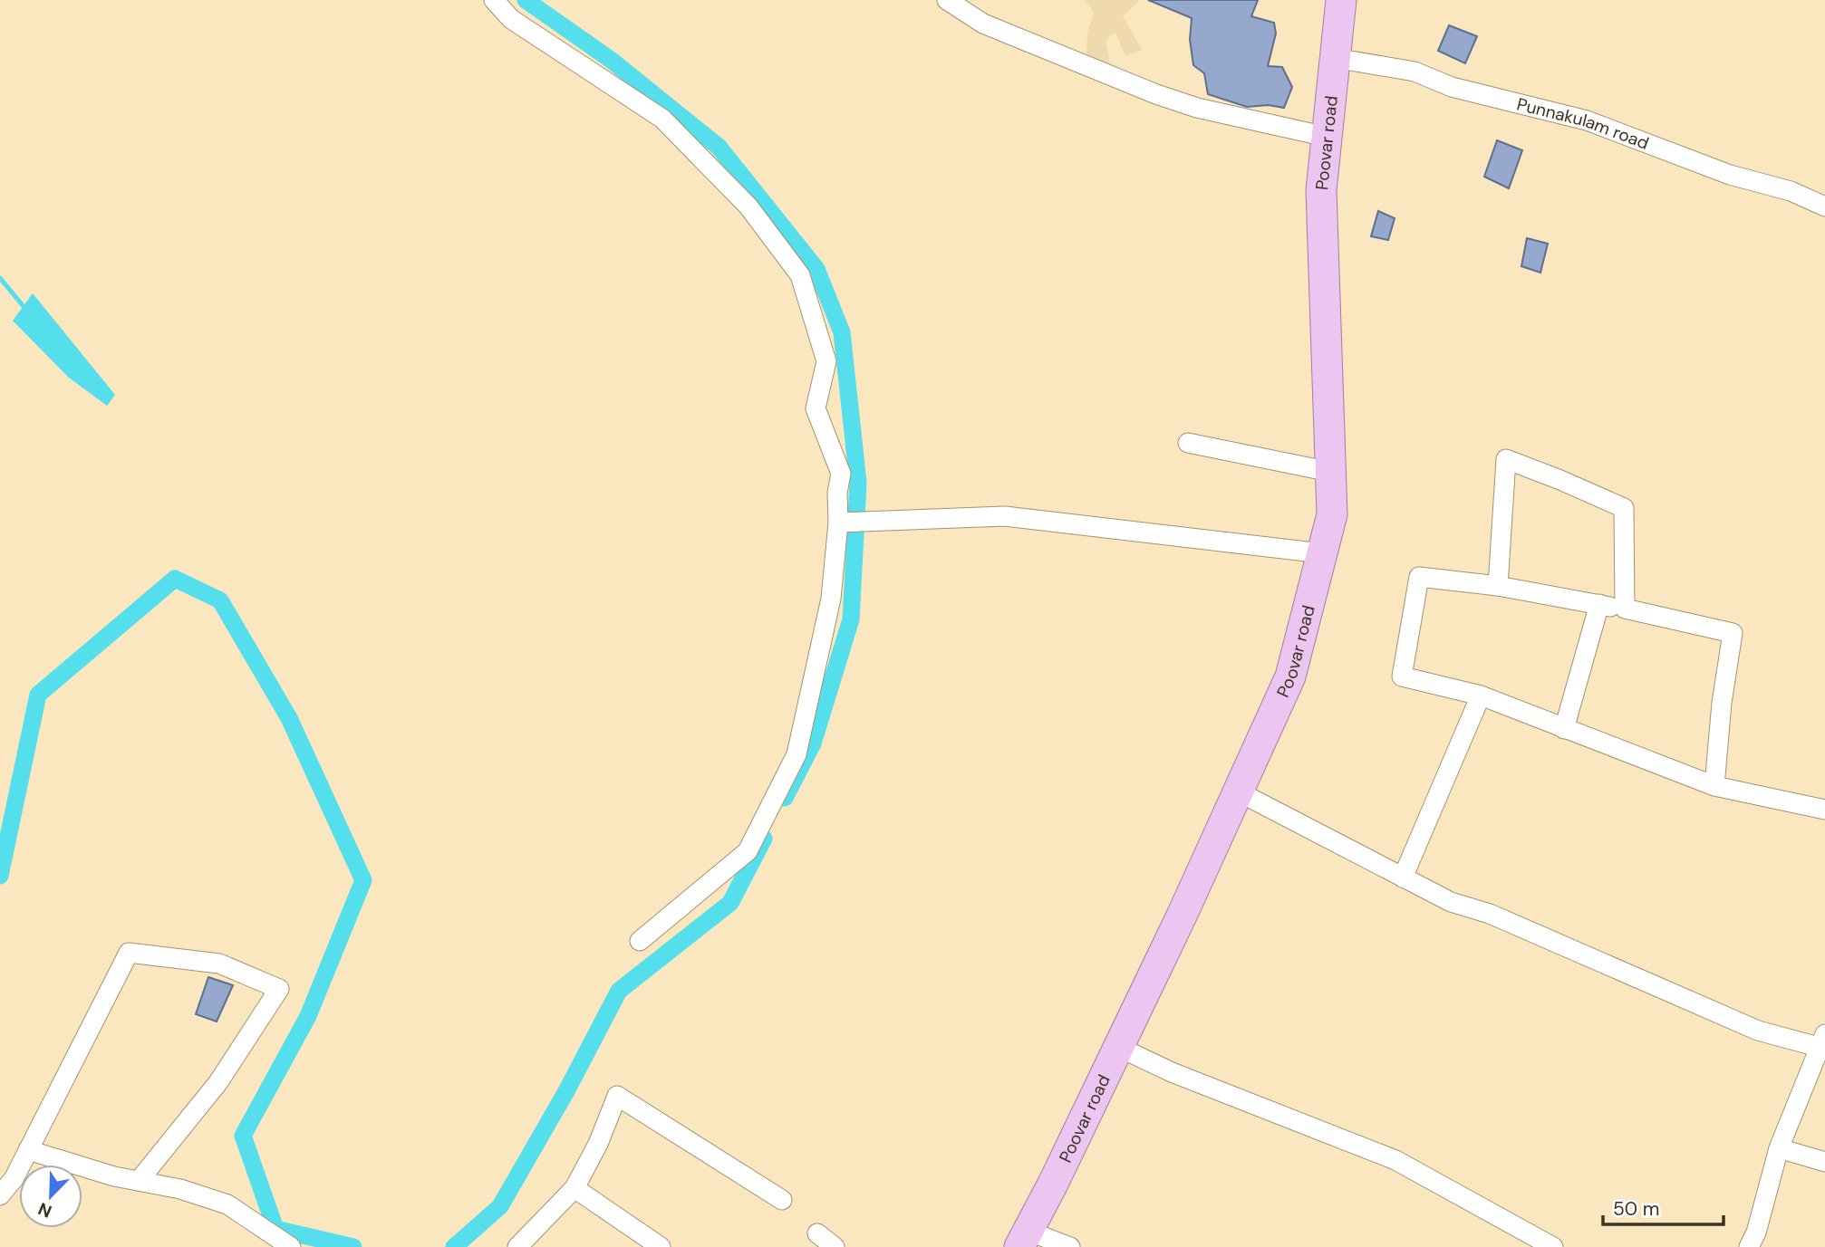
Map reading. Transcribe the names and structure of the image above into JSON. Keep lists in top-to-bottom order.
{
  "streets": {
    "main road": ["Poovar road"],
    "street": ["Punnakulam road"]
  },
  "crossings": [
    ["Punnakulam road", "Poovar road"]
  ],
  "scale_bar": "50 m",
  "north": "bottom left"
}
